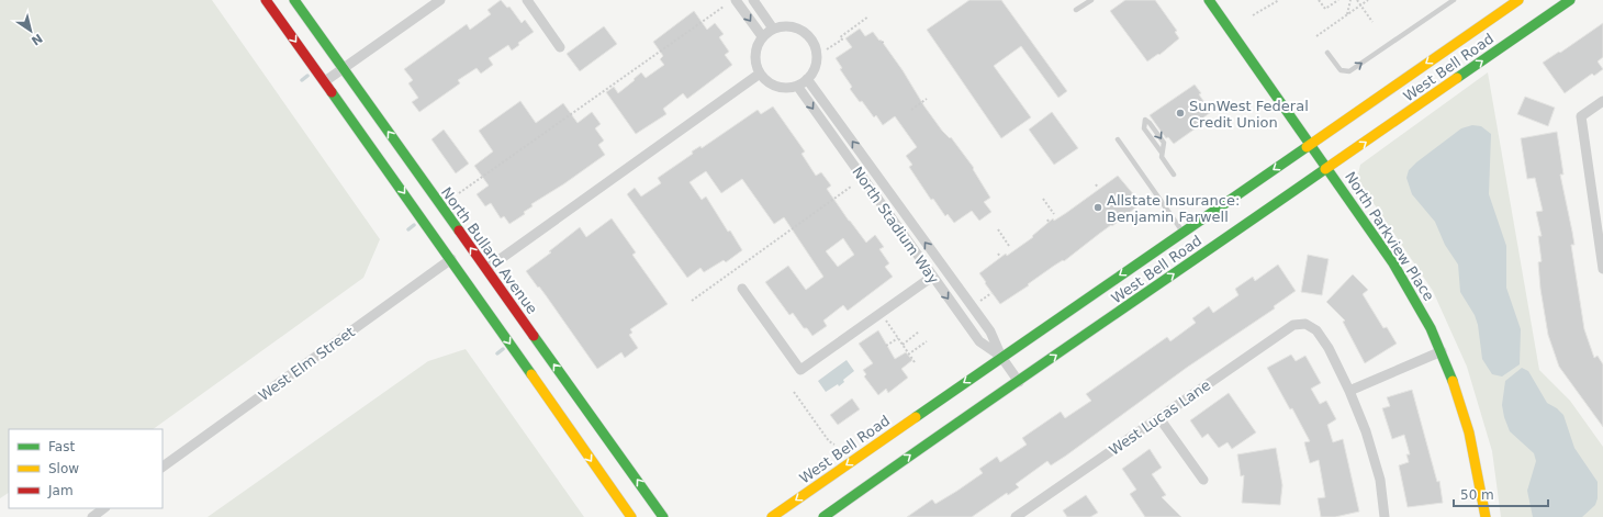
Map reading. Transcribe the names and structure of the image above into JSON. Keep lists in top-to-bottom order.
{
  "streets": {
    "main road": ["West Bell Road", "North Parkview Place", "North Bullard Avenue"],
    "street": ["North Stadium Way", "West Elm Street", "West Lucas Lane"]
  },
  "crossings": [
    ["West Bell Road", "North Stadium Way"],
    ["West Bell Road", "North Parkview Place"]
  ],
  "places": ["SunWest Federal Credit Union", "Allstate Insurance: Benjamin Farwell"],
  "legend": ["Fast", "Slow", "Jam"],
  "scale_bar": "50 m",
  "north": "bottom right"
}
